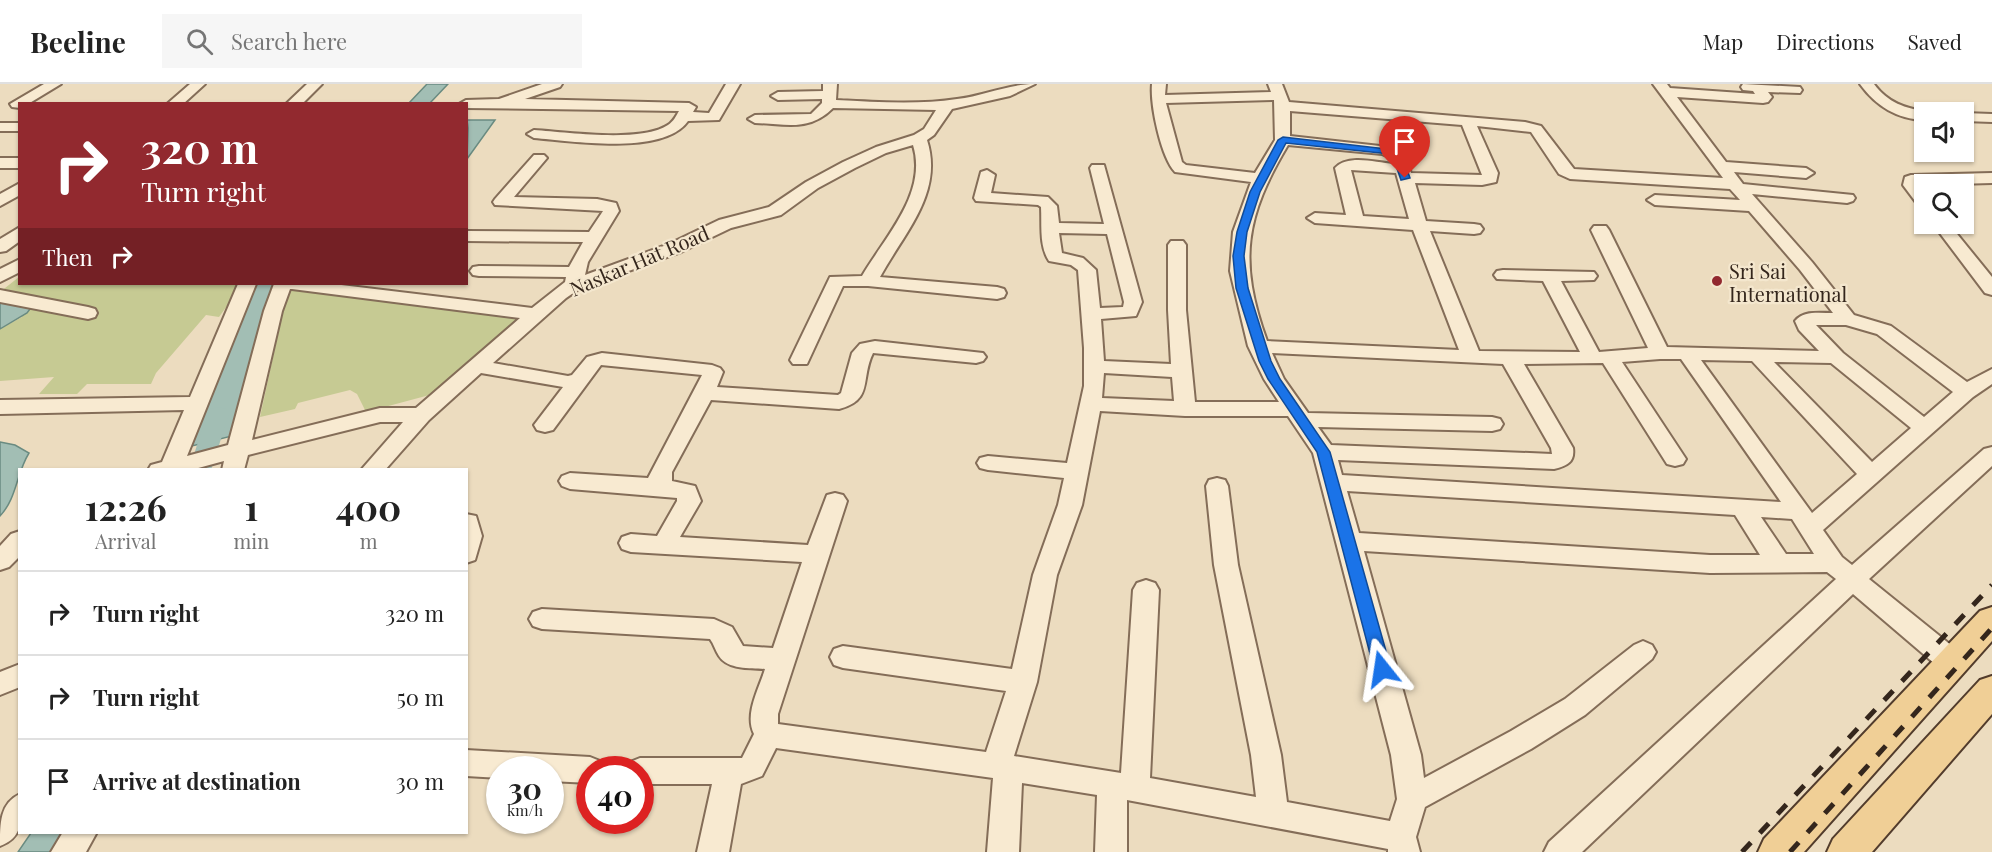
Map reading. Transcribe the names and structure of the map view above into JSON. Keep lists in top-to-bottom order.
{
  "streets": {
    "street": ["Naskar Hat Road"]
  },
  "places": ["Sri Sai International"],
  "page": {
    "header": "Beeline",
    "search": "Search here",
    "nav": ["Map", "Directions", "Saved"],
    "turn": ["320 m", "Turn right"],
    "then": "Then",
    "eta": [
      "12:26",
      "Arrival",
      "1",
      "min",
      "400",
      "m"
    ],
    "list": [
      {
        "name": "Turn right",
        "value": "320 m"
      },
      {
        "name": "Turn right",
        "value": "50 m"
      },
      {
        "name": "Arrive at destination",
        "value": "30 m"
      }
    ],
    "speed": "30 km/h",
    "limit": "40"
  }
}
